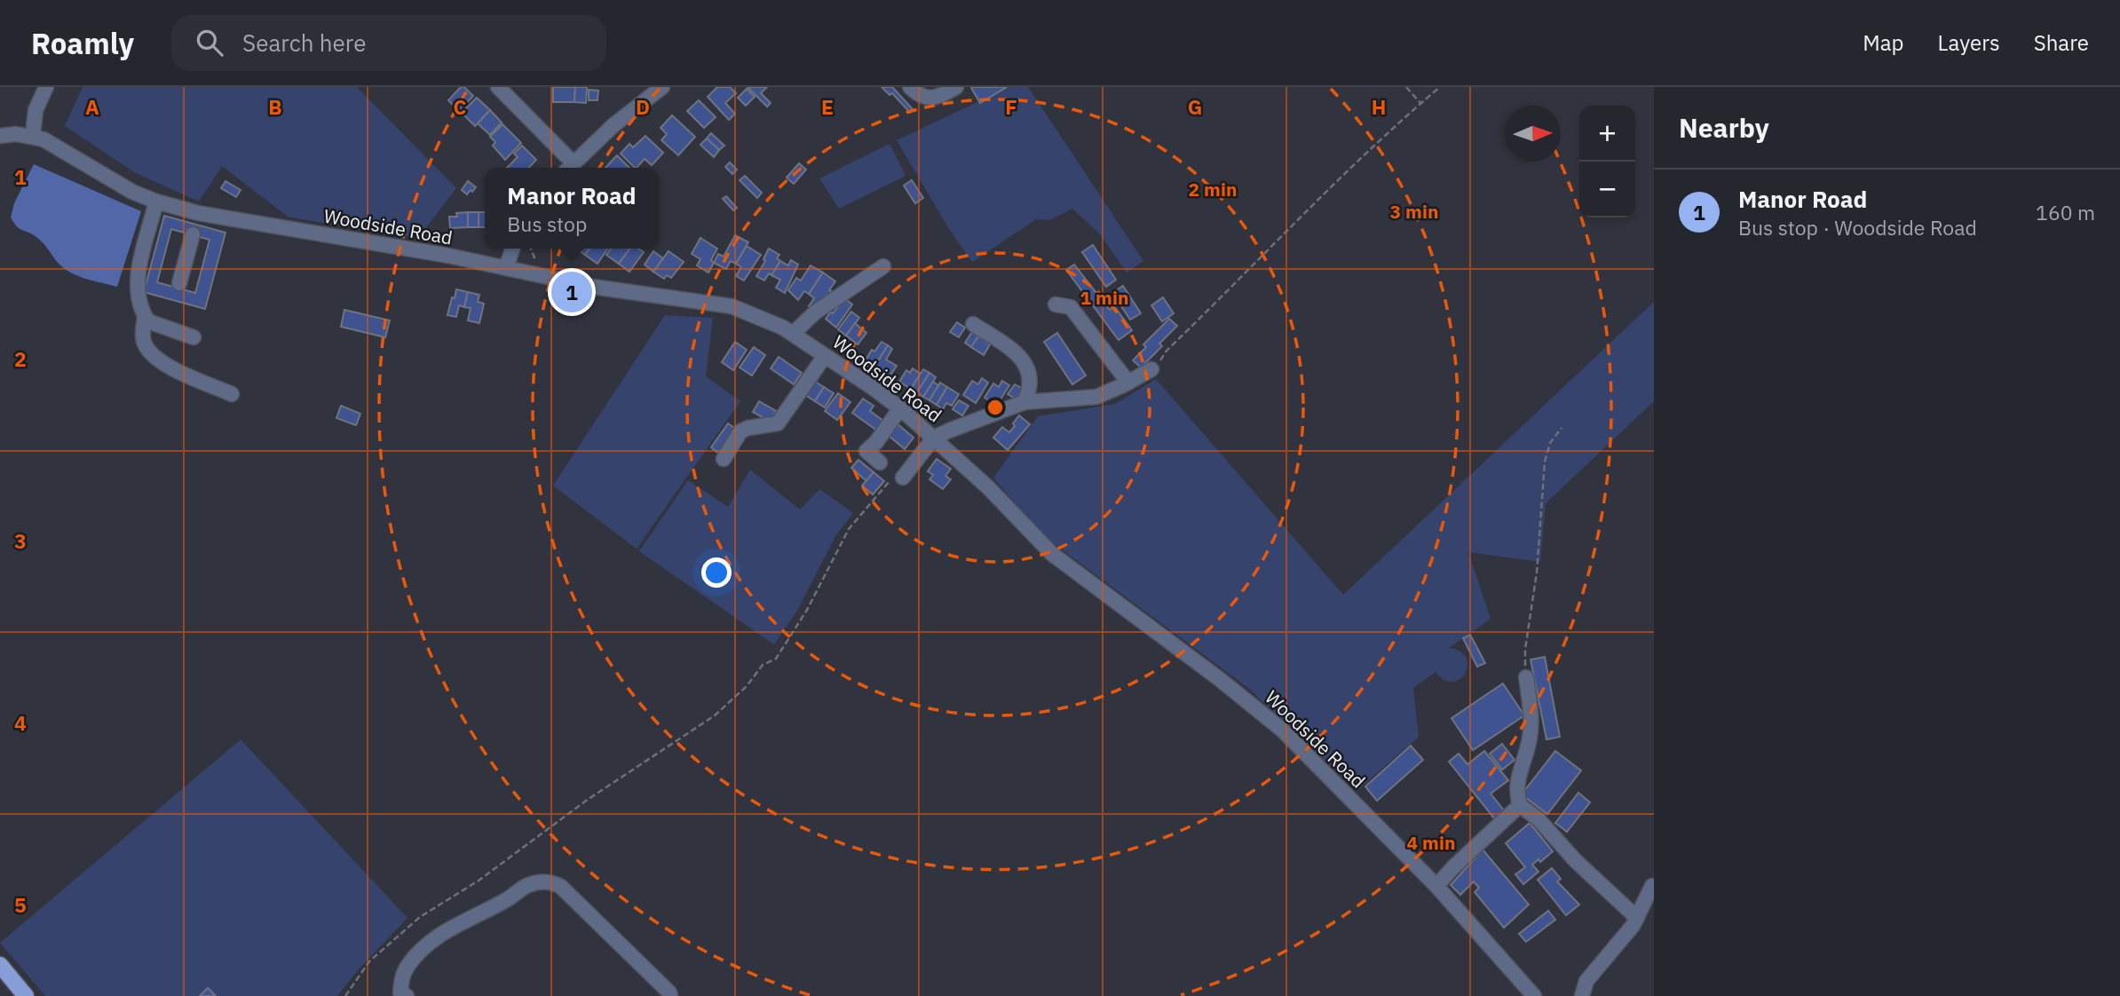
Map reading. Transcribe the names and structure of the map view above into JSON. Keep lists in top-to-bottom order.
{
  "streets": {
    "street": ["Woodside Road"]
  },
  "north": "right",
  "page": {
    "header": "Roamly",
    "search": "Search here",
    "nav": ["Map", "Layers", "Share"],
    "heading": "Nearby",
    "map_buttons": ["+", "−"],
    "popup": ["Manor Road", "Bus stop"],
    "list": [
      {
        "mark": "1",
        "name": "Manor Road",
        "note": "Bus stop · Woodside Road",
        "value": "160 m"
      }
    ],
    "pins": "1"
  },
  "grid": {
    "columns": [
      "A",
      "B",
      "C",
      "D",
      "E",
      "F",
      "G",
      "H"
    ],
    "rows": [
      "1",
      "2",
      "3",
      "4",
      "5"
    ]
  },
  "rings": [
    "2 min",
    "3 min",
    "1 min",
    "4 min"
  ]
}
